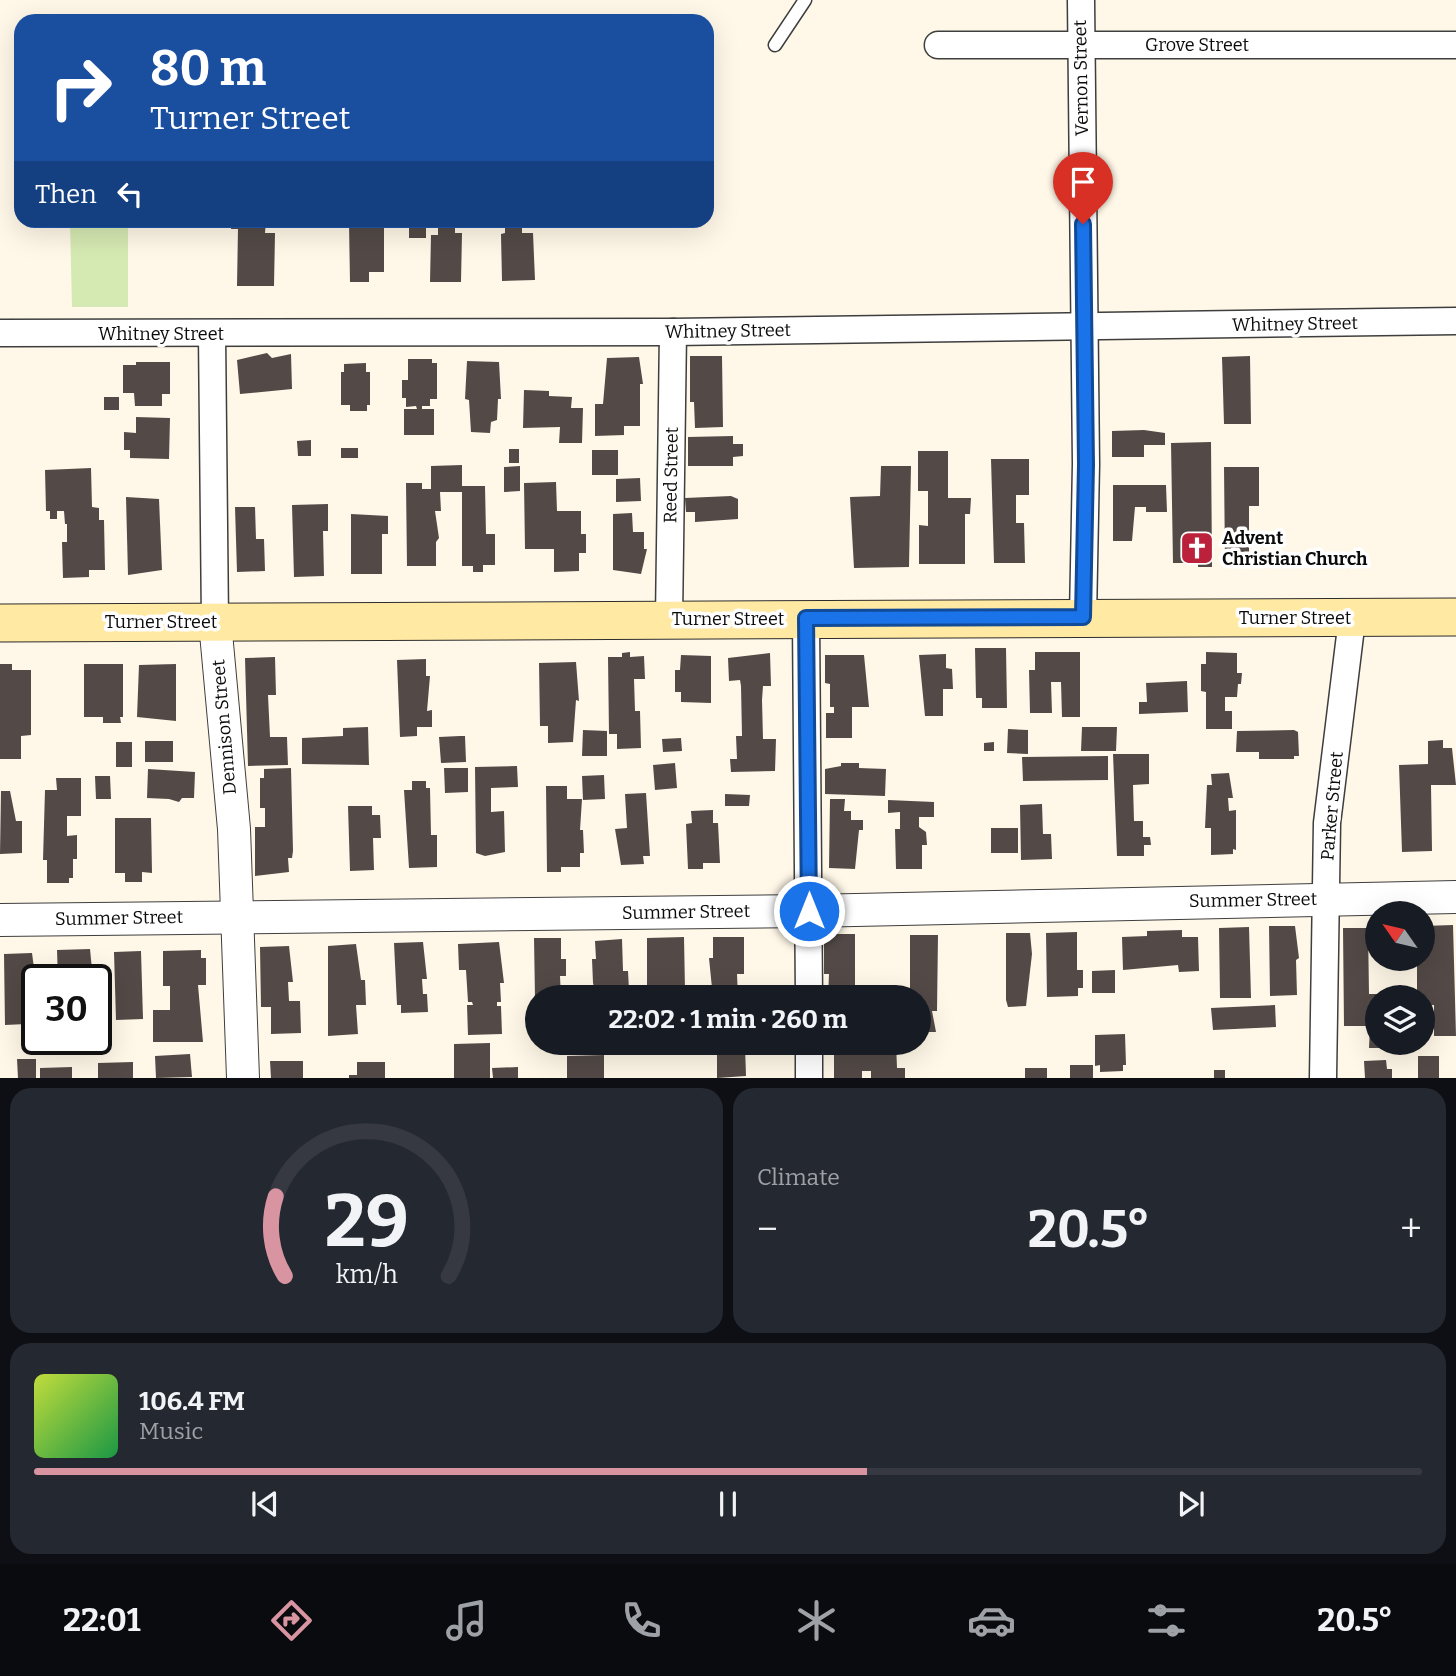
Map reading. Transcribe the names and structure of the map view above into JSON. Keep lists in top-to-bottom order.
{
  "streets": {
    "main road": ["Turner Street"],
    "street": [
      "Grove Street",
      "Vernon Street",
      "Whitney Street",
      "Reed Street",
      "Dennison Street",
      "Parker Street",
      "Summer Street"
    ]
  },
  "crossings": [
    ["Grove Street", "Vernon Street"],
    ["Vernon Street", "Whitney Street"],
    ["Vernon Street", "Turner Street"],
    ["Whitney Street", "Reed Street"],
    ["Whitney Street", "Dennison Street"],
    ["Reed Street", "Turner Street"],
    ["Turner Street", "Dennison Street"],
    ["Turner Street", "Parker Street"],
    ["Dennison Street", "Summer Street"],
    ["Parker Street", "Summer Street"]
  ],
  "places": {
    "church": ["Advent Christian Church"]
  },
  "north": "top left",
  "page": {
    "turn": ["80 m", "Turner Street"],
    "then": "Then",
    "limit": "30",
    "trip": "22:02 · 1 min · 260 m",
    "tile": "Climate",
    "heat": ["−", "20.5°", "+"],
    "song": ["106.4 FM", "Music"],
    "tabs": ["22:01", "20.5°"],
    "gauge": ["29", "km/h"]
  }
}
